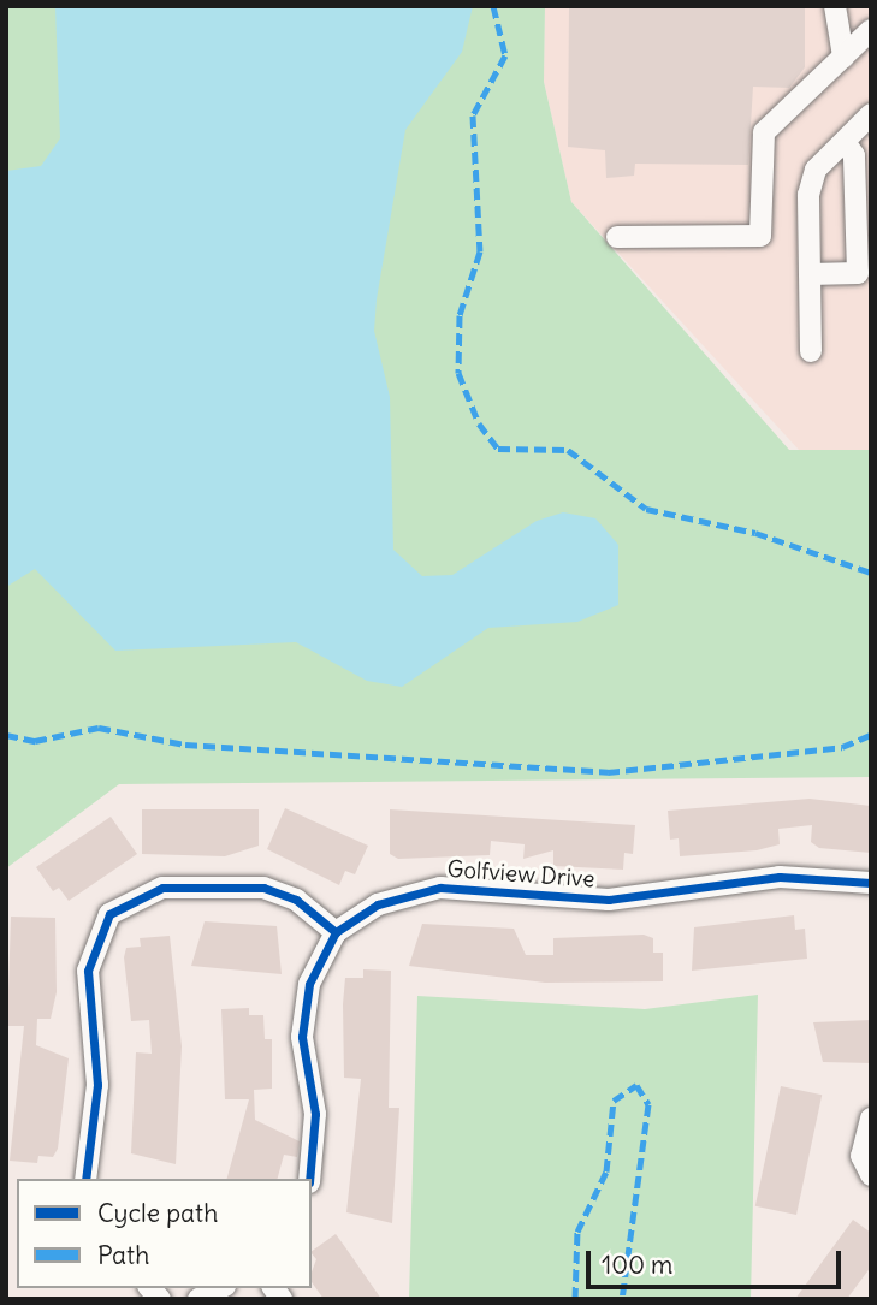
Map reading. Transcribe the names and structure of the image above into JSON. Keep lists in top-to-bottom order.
{
  "streets": {
    "street": ["Golfview Drive"]
  },
  "legend": ["Cycle path", "Path"],
  "scale_bar": "100 m"
}
